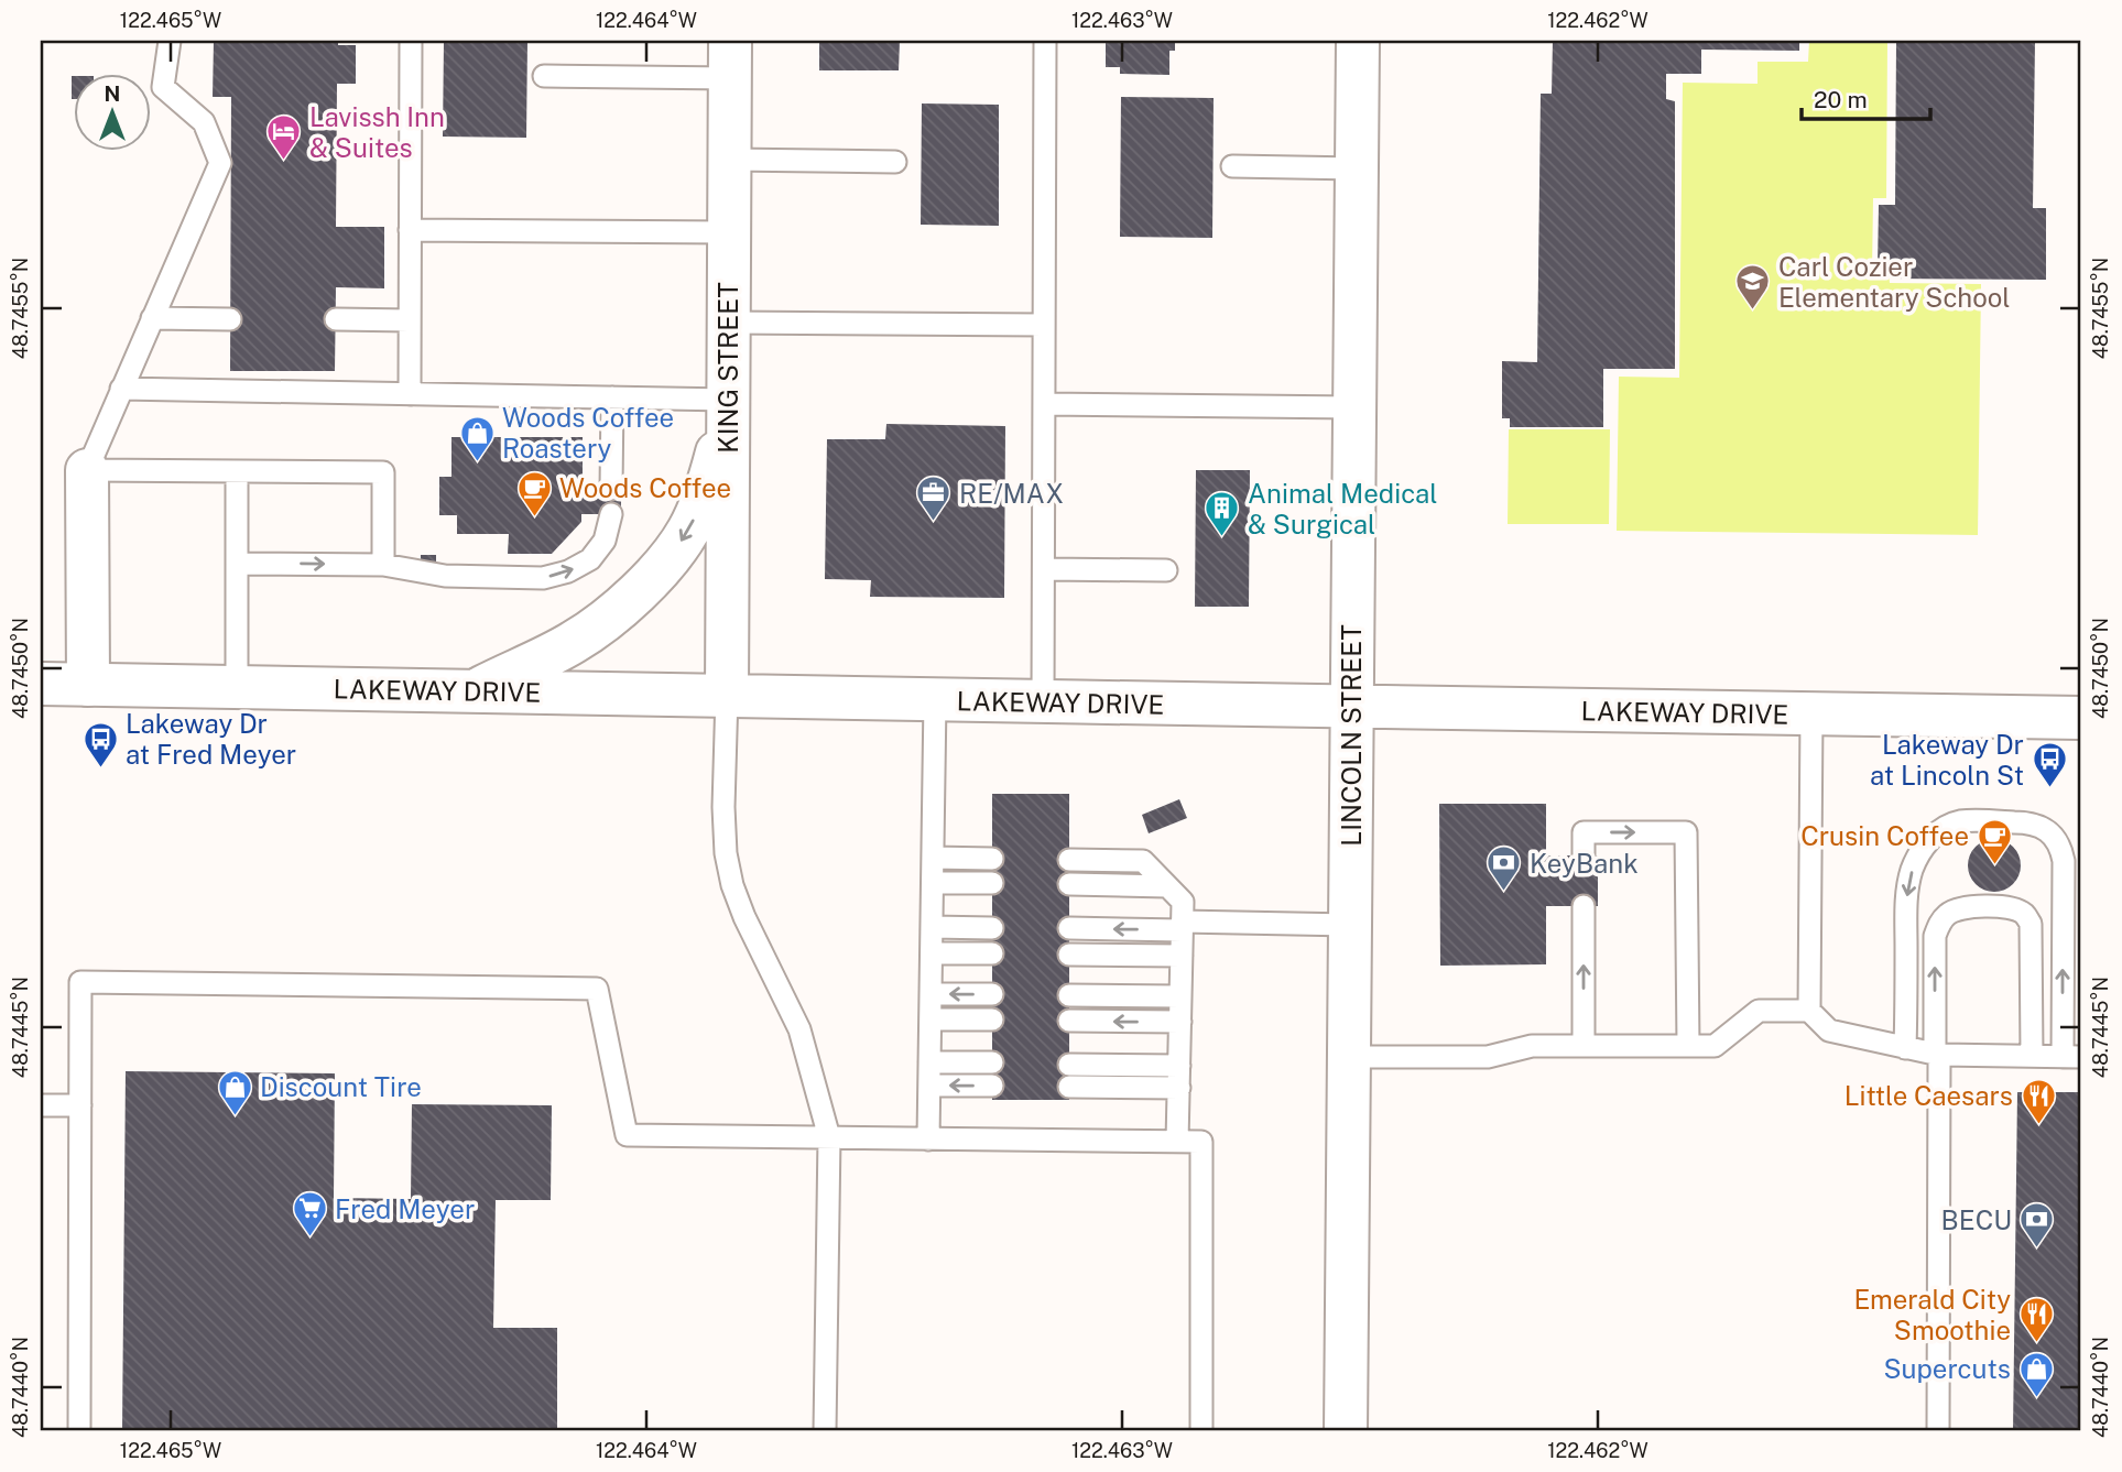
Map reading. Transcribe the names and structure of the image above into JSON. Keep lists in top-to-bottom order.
{
  "streets": {
    "main road": ["KING STREET", "LAKEWAY DRIVE", "LINCOLN STREET"]
  },
  "crossings": [
    ["KING STREET", "LAKEWAY DRIVE"],
    ["LAKEWAY DRIVE", "LINCOLN STREET"]
  ],
  "places": {
    "hotel": ["Lavissh Inn & Suites"],
    "school or university": ["Carl Cozier Elementary School"],
    "shop": ["Woods Coffee Roastery", "Discount Tire", "Supercuts"],
    "cafe": ["Woods Coffee", "Crusin Coffee"],
    "office": ["RE/MAX"],
    "building": ["Animal Medical & Surgical"],
    "bus stop": ["Lakeway Dr at Fred Meyer", "Lakeway Dr at Lincoln St"],
    "bank": ["KeyBank", "BECU"],
    "restaurant": ["Little Caesars", "Emerald City Smoothie"],
    "supermarket": ["Fred Meyer"]
  },
  "scale_bar": "20 m",
  "north": "top",
  "coordinates": [
    "122.465°W",
    "122.464°W",
    "122.463°W",
    "122.462°W",
    "48.7455°N",
    "48.7450°N",
    "48.7445°N",
    "48.7440°N"
  ]
}
